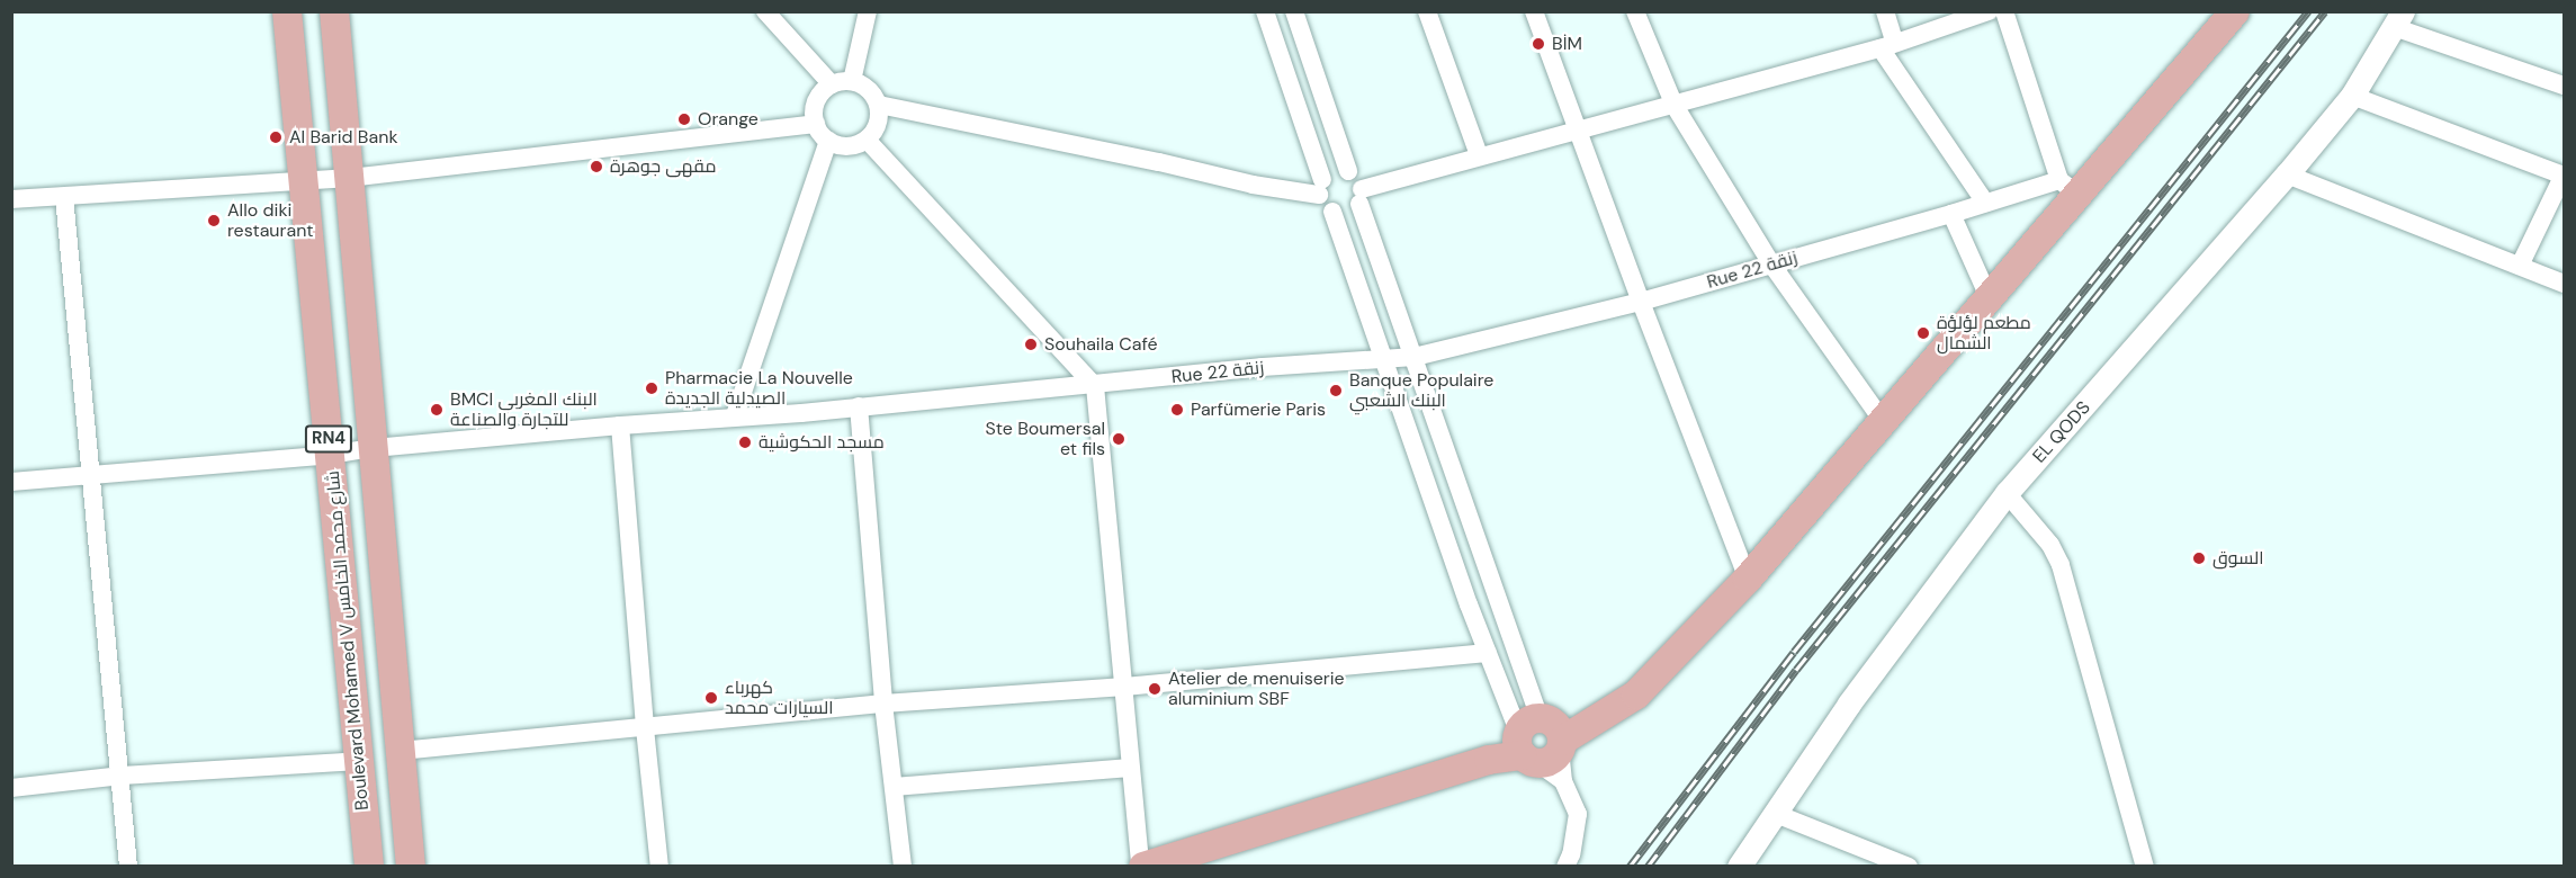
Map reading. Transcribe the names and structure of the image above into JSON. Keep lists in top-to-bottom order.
{
  "streets": {
    "main road": ["RN4", "Boulevard Mohamed V شارع محمد الخامس"],
    "street": ["Rue 22 زنقة", "EL QODS"]
  },
  "crossings": [
    ["Rue 22 زنقة", "RN4"],
    ["Rue 22 زنقة", "Boulevard Mohamed V شارع محمد الخامس"]
  ],
  "places": [
    "BİM",
    "Orange",
    "Al Barid Bank",
    "مقهى جوهرة",
    "Allo diki restaurant",
    "مطعم لؤلؤة الشمال",
    "Souhaila Café",
    "Pharmacie La Nouvelle الصيدلية الجديدة",
    "Banque Populaire البنك الشعبي",
    "BMCI البنك المغربي للتجارة والصناعة",
    "Parfümerie Paris",
    "Ste Boumersal et fils",
    "مسجد الحكوشية",
    "السوق",
    "Atelier de menuiserie aluminium SBF",
    "كهرباء السيارات محمد"
  ]
}
